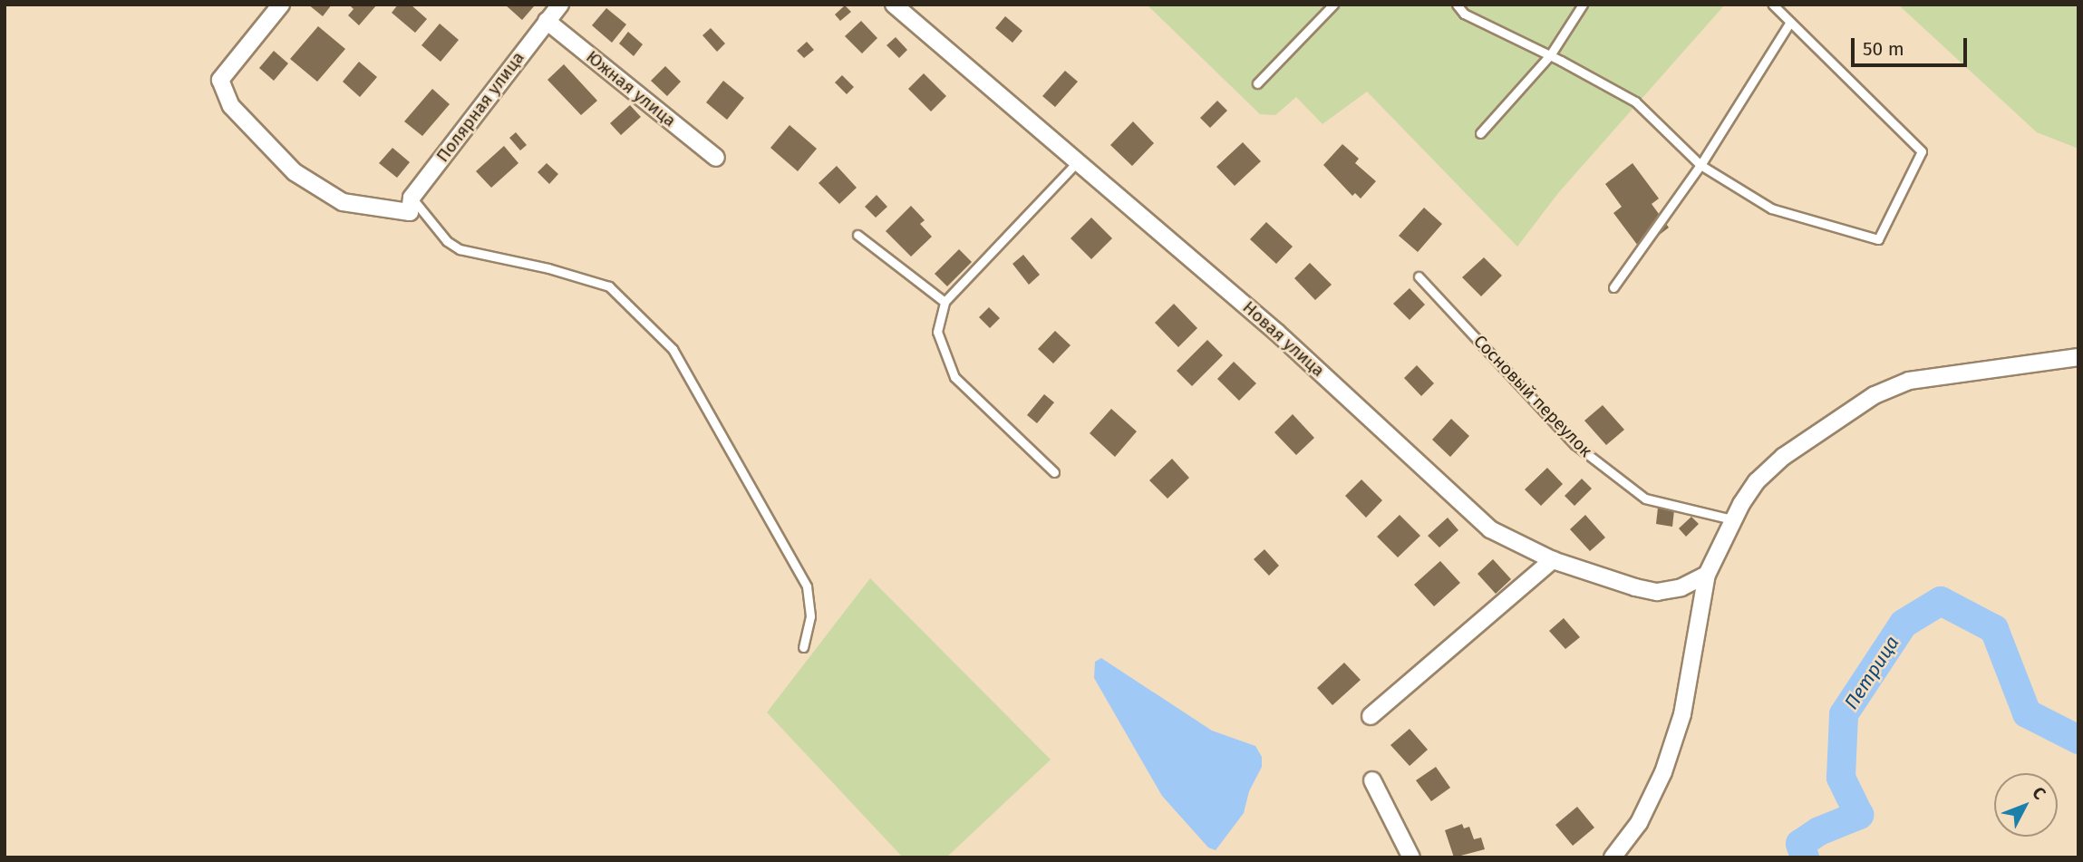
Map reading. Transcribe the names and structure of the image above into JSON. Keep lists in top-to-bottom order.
{
  "streets": {
    "street": ["Южная улица", "Полярная улица", "Новая улица"],
    "lane": ["Сосновый переулок"]
  },
  "crossings": [
    ["Южная улица", "Полярная улица"]
  ],
  "water": ["Петрица"],
  "scale_bar": "50 m",
  "north": "top right"
}
